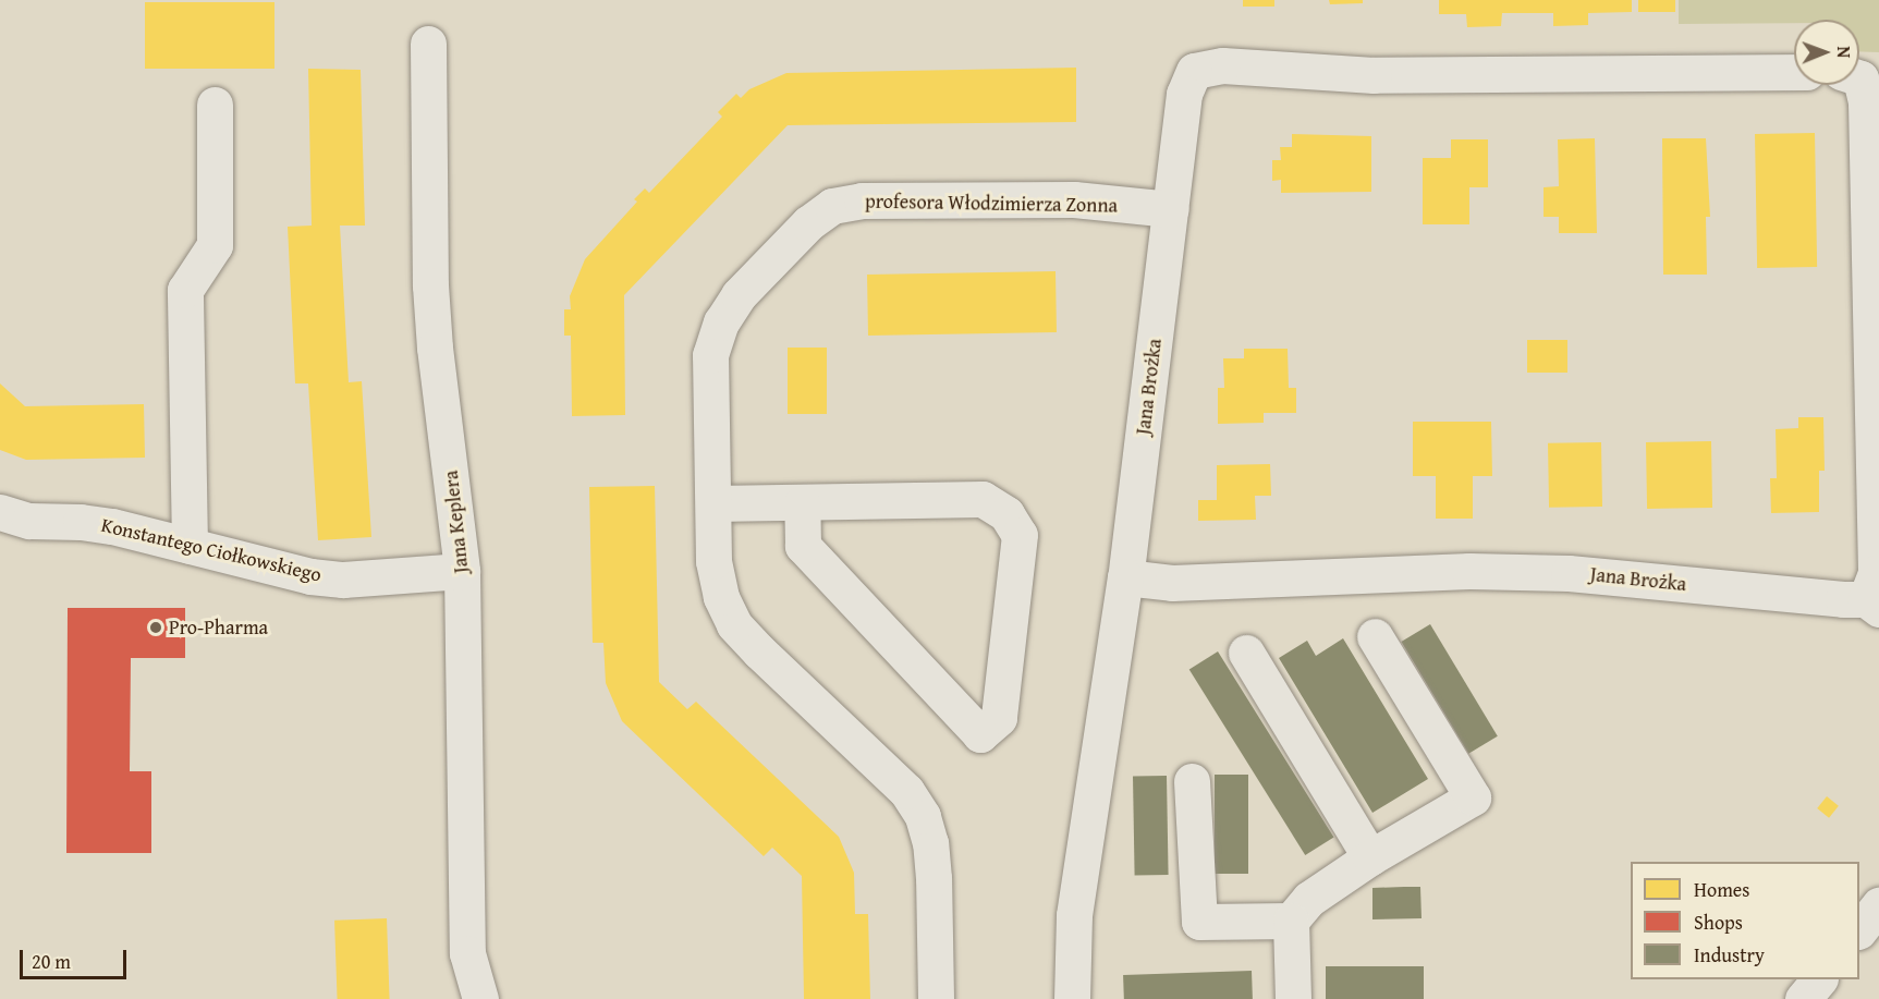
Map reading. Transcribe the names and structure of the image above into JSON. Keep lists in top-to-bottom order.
{
  "streets": {
    "street": [
      "profesora Włodzimierza Zonna",
      "Jana Brożka",
      "Jana Keplera",
      "Konstantego Ciołkowskiego"
    ]
  },
  "crossings": [
    ["profesora Włodzimierza Zonna", "Jana Brożka"],
    ["Jana Keplera", "Konstantego Ciołkowskiego"]
  ],
  "places": ["Pro-Pharma"],
  "legend": ["Homes", "Shops", "Industry"],
  "scale_bar": "20 m",
  "north": "right"
}
